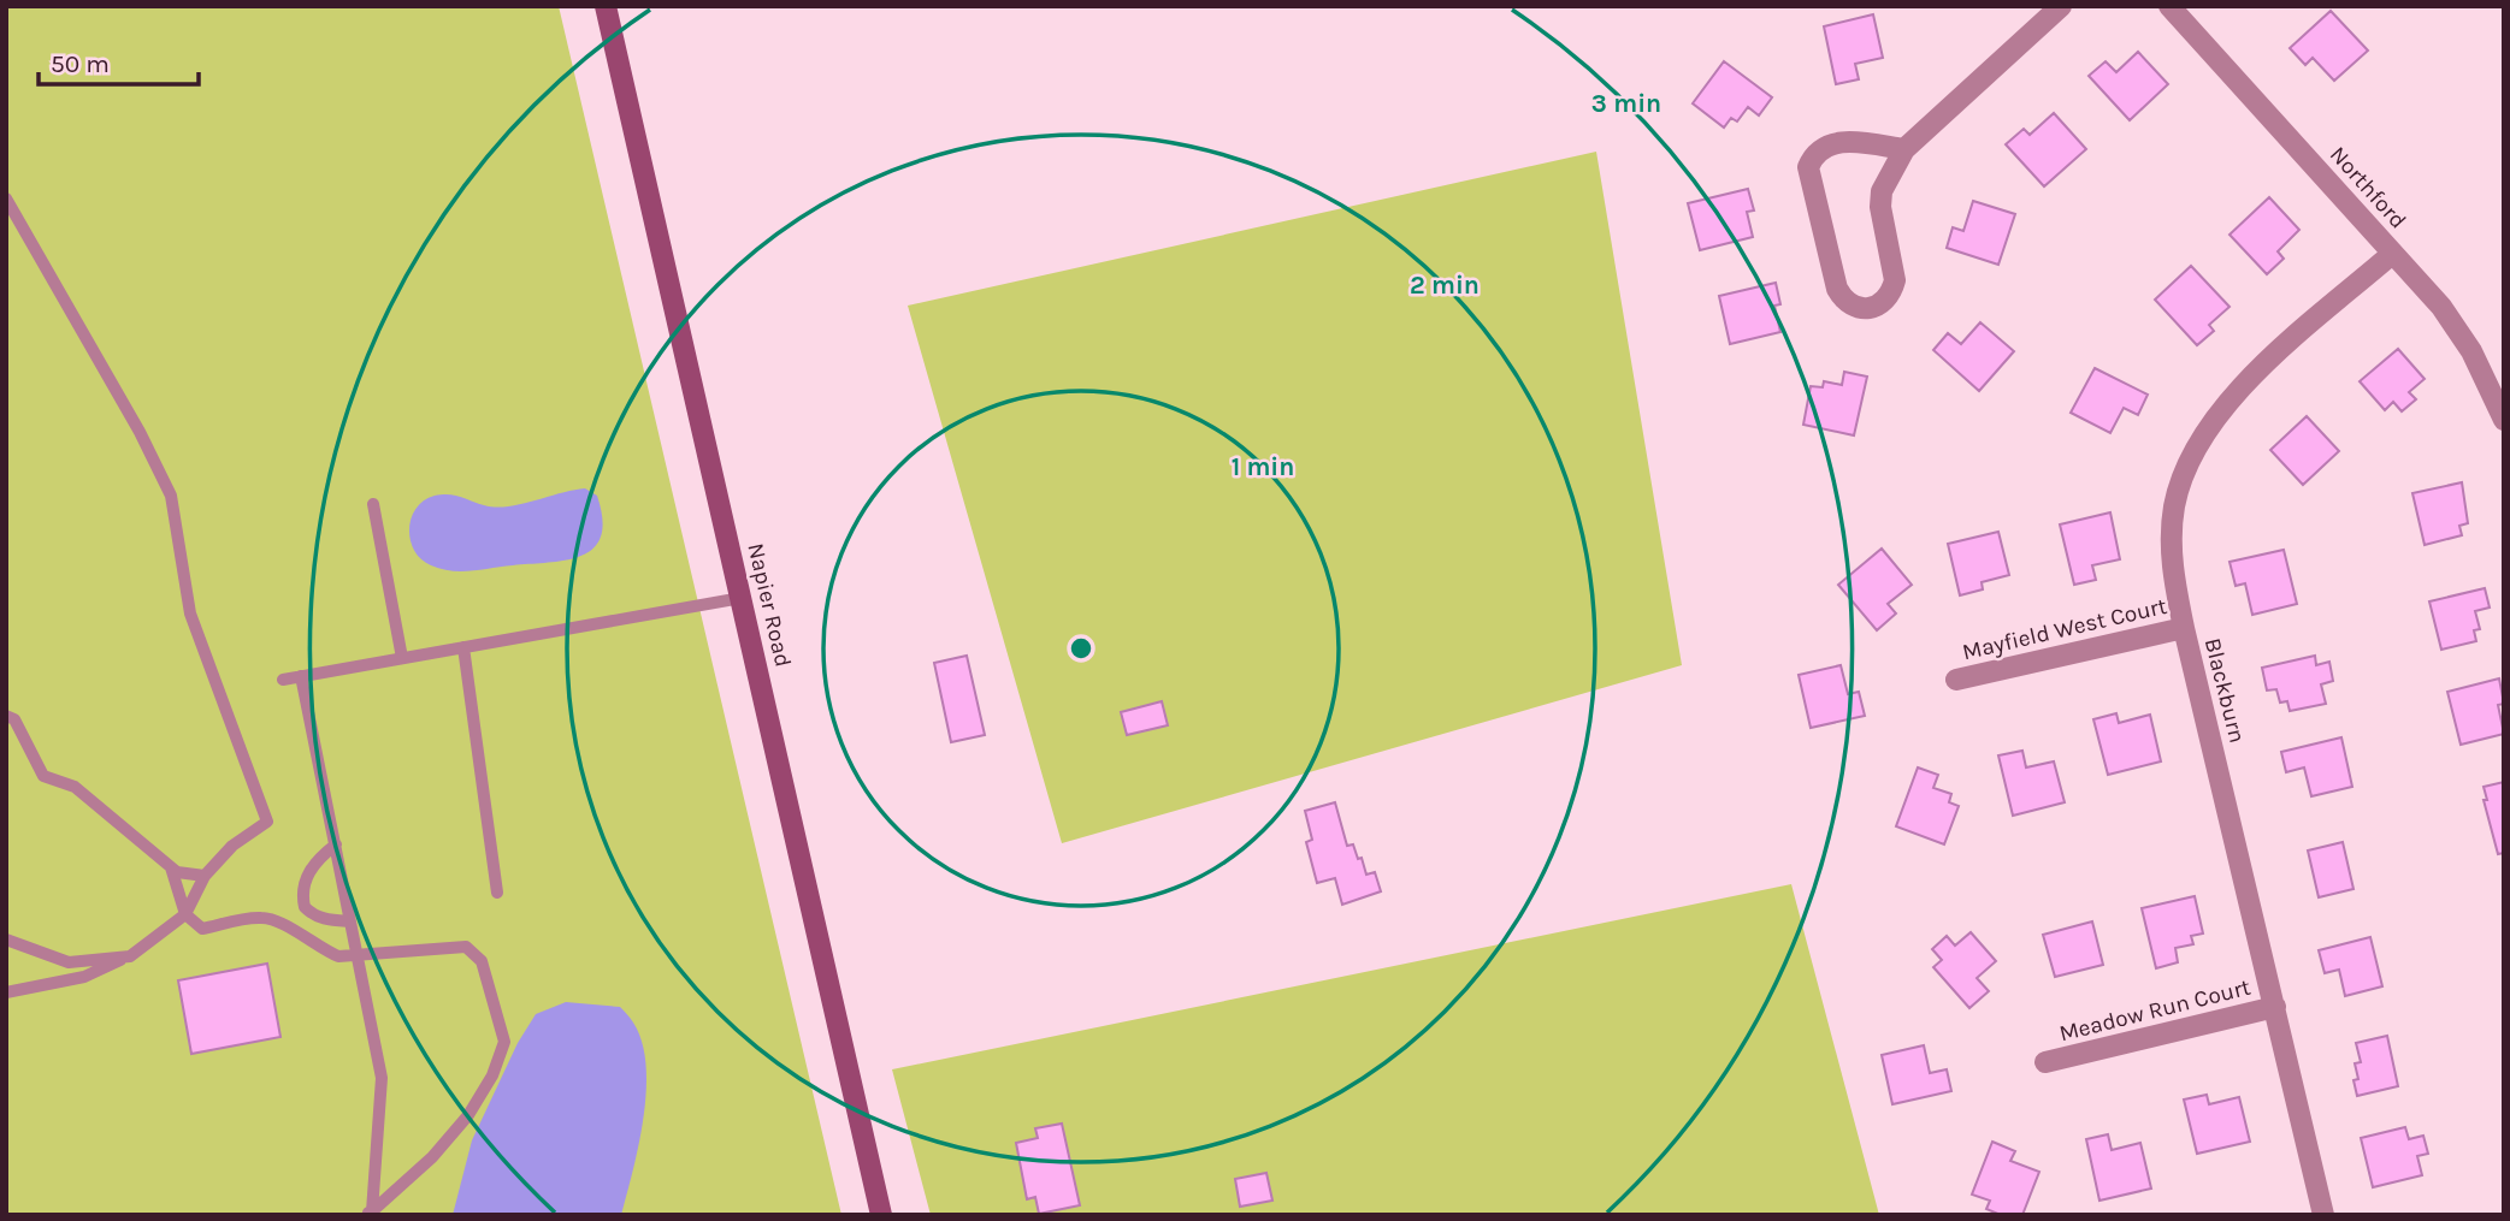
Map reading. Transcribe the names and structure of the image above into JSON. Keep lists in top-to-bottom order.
{
  "streets": {
    "street": [
      "Northford",
      "Napier Road",
      "Mayfield West Court",
      "Blackburn",
      "Meadow Run Court"
    ]
  },
  "crossings": [
    ["Northford", "Blackburn"],
    ["Mayfield West Court", "Blackburn"],
    ["Blackburn", "Meadow Run Court"]
  ],
  "scale_bar": "50 m",
  "rings": ["3 min", "2 min", "1 min"]
}
